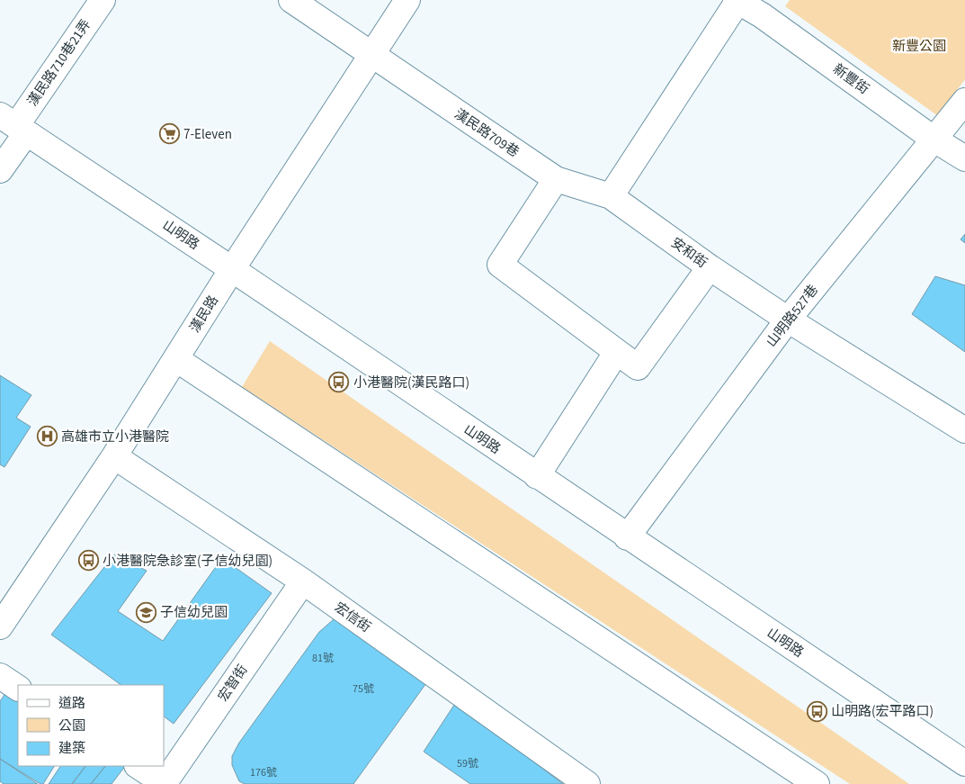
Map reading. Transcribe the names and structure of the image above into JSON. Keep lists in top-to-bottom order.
{
  "streets": {
    "street": [
      "漢民路710巷21弄",
      "新豐街",
      "漢民路709巷",
      "山明路",
      "安和街",
      "漢民路",
      "山明路527巷",
      "宏信街",
      "宏智街"
    ]
  },
  "crossings": [
    ["漢民路710巷21弄", "山明路"],
    ["新豐街", "山明路527巷"],
    ["漢民路709巷", "安和街"],
    ["漢民路709巷", "漢民路"],
    ["山明路", "漢民路"],
    ["山明路", "山明路527巷"],
    ["安和街", "山明路527巷"],
    ["漢民路", "宏信街"],
    ["宏信街", "宏智街"]
  ],
  "parks": ["新豐公園"],
  "places": {
    "supermarket": ["7-Eleven"],
    "bus stop": ["小港醫院(漢民路口)", "小港醫院急診室(子信幼兒園)", "山明路(宏平路口)"],
    "hospital": ["高雄市立小港醫院"],
    "school or university": ["子信幼兒園"]
  },
  "house_numbers": [
    "81號",
    "75號",
    "59號",
    "176號"
  ],
  "legend": ["道路", "公園", "建築"]
}
